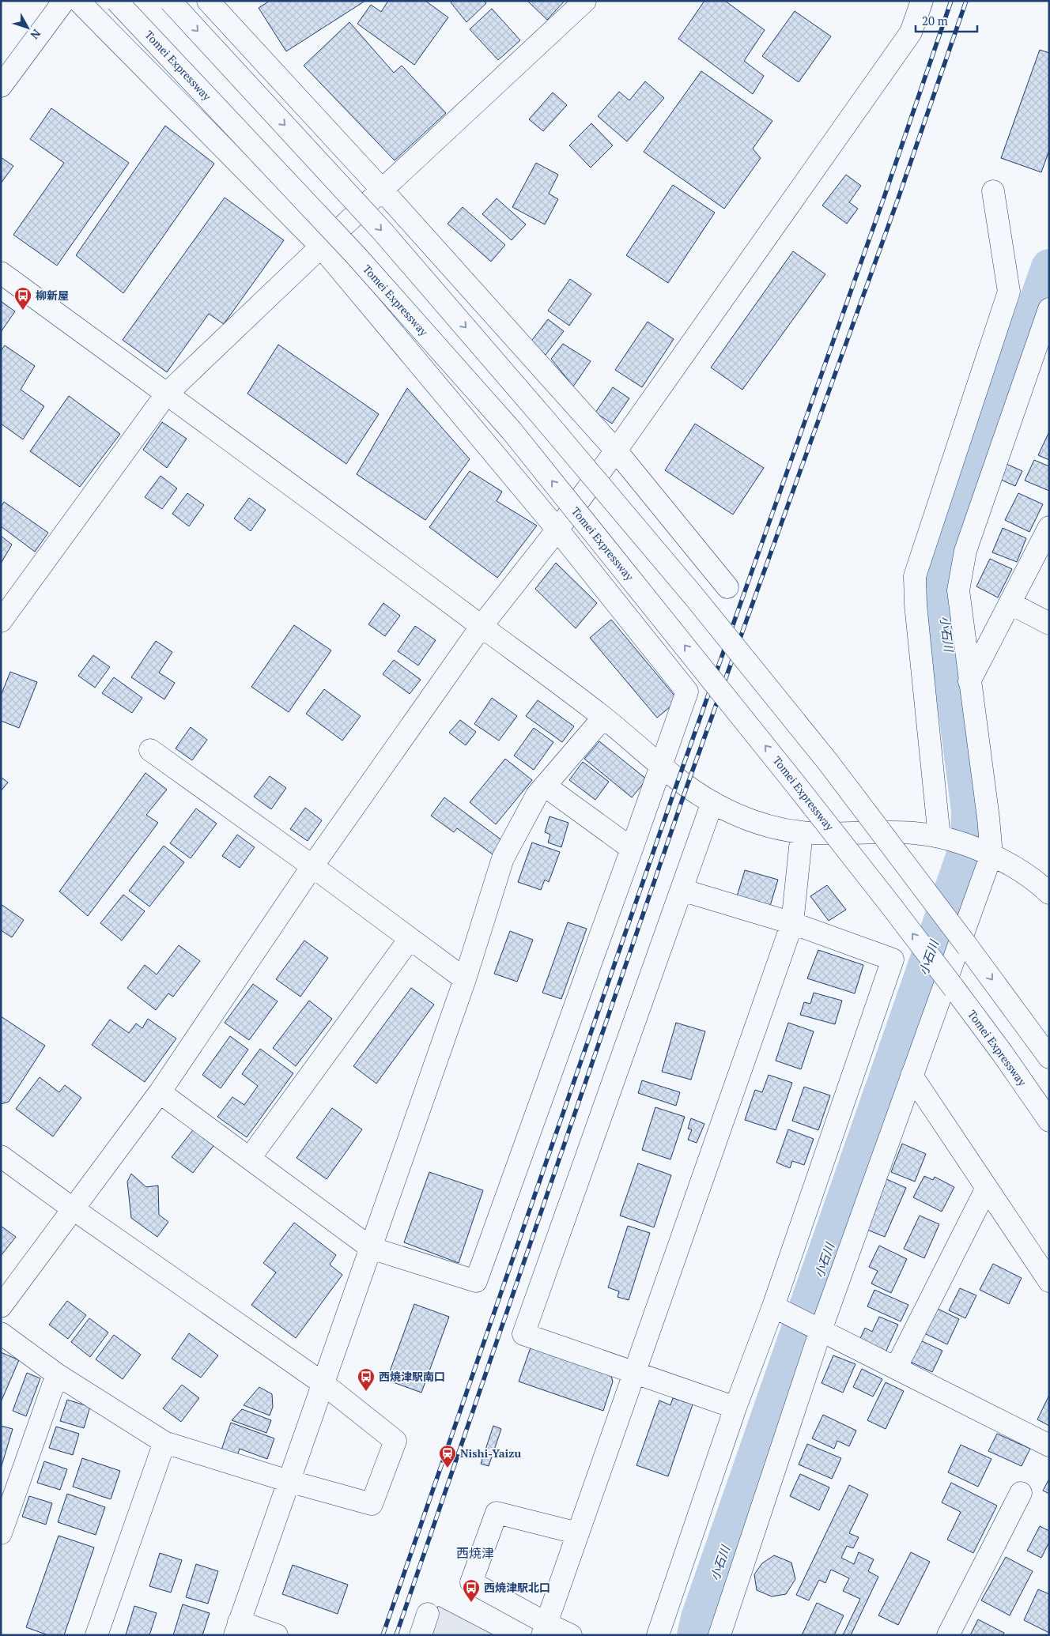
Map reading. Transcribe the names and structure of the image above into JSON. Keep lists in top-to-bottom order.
{
  "streets": {
    "main road": ["Tomei Expressway"]
  },
  "districts": ["西焼津"],
  "water": ["小石川"],
  "places": {
    "bus stop": ["柳新屋", "西焼津駅南口", "西焼津駅北口"],
    "station": ["Nishi-Yaizu"]
  },
  "scale_bar": "20 m",
  "north": "bottom right"
}
